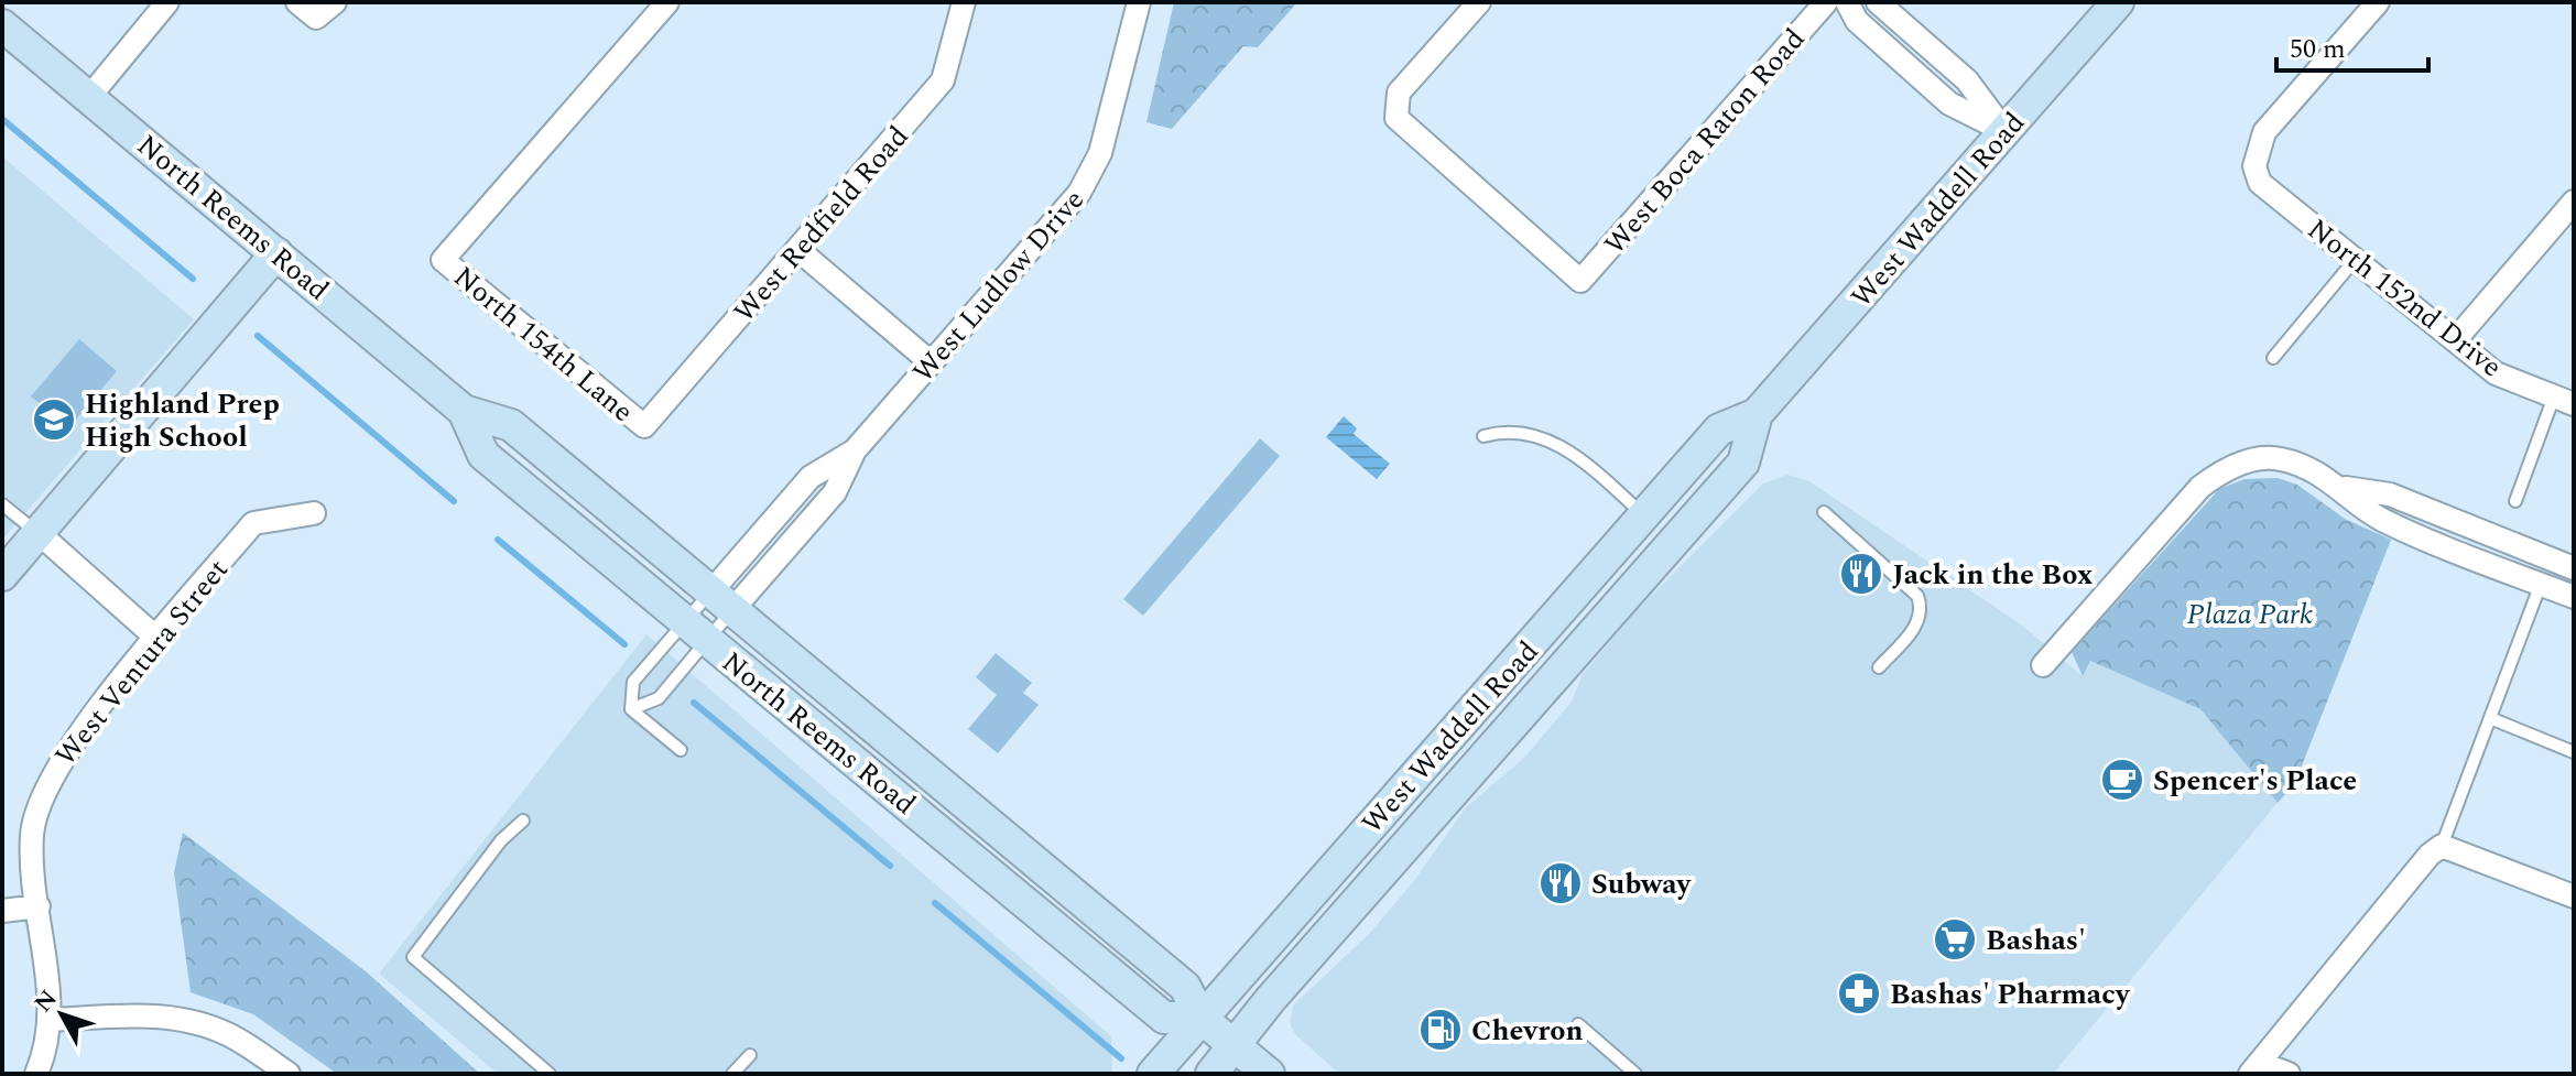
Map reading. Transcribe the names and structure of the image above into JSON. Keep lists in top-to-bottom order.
{
  "streets": {
    "main road": ["West Waddell Road", "North Reems Road"],
    "street": [
      "West Boca Raton Road",
      "West Redfield Road",
      "West Ludlow Drive",
      "North 152nd Drive",
      "North 154th Lane",
      "West Ventura Street"
    ]
  },
  "crossings": [
    ["West Waddell Road", "North Reems Road"],
    ["North Reems Road", "West Ludlow Drive"],
    ["West Redfield Road", "North 154th Lane"]
  ],
  "parks": ["Plaza Park"],
  "places": {
    "school or university": ["Highland Prep High School"],
    "restaurant": ["Jack in the Box", "Subway"],
    "cafe": ["Spencer's Place"],
    "supermarket": ["Bashas'"],
    "pharmacy": ["Bashas' Pharmacy"],
    "fuel station": ["Chevron"]
  },
  "scale_bar": "50 m",
  "north": "top left"
}
